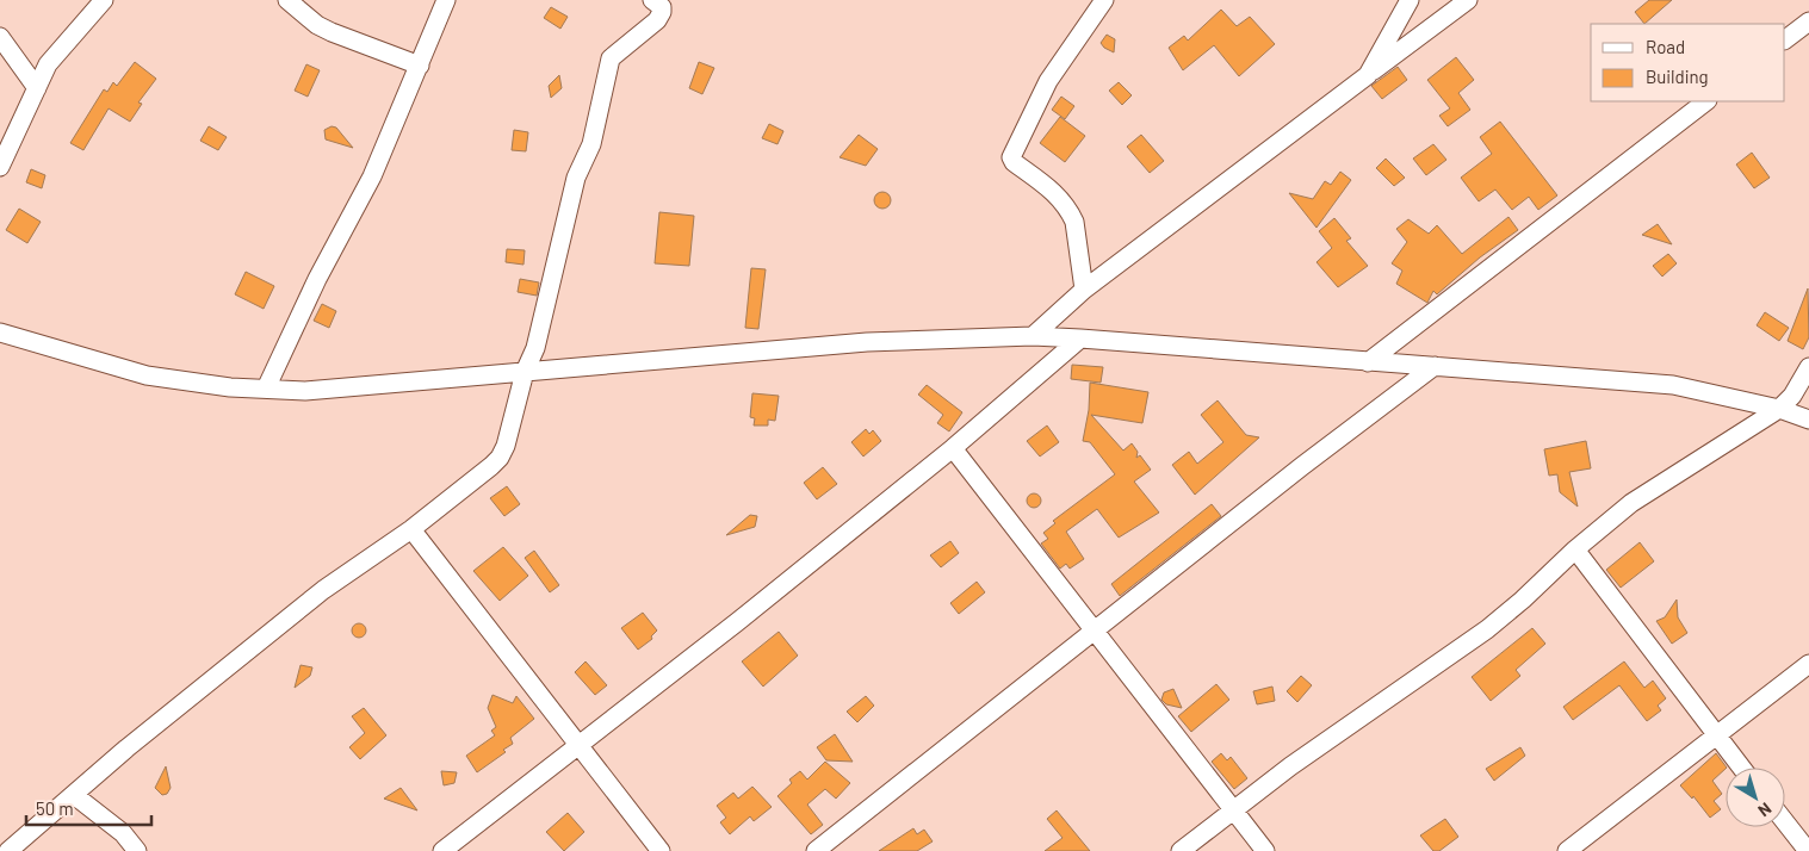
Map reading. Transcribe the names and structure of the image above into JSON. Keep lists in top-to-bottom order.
{
  "legend": ["Road", "Building"],
  "scale_bar": "50 m",
  "north": "bottom right"
}
